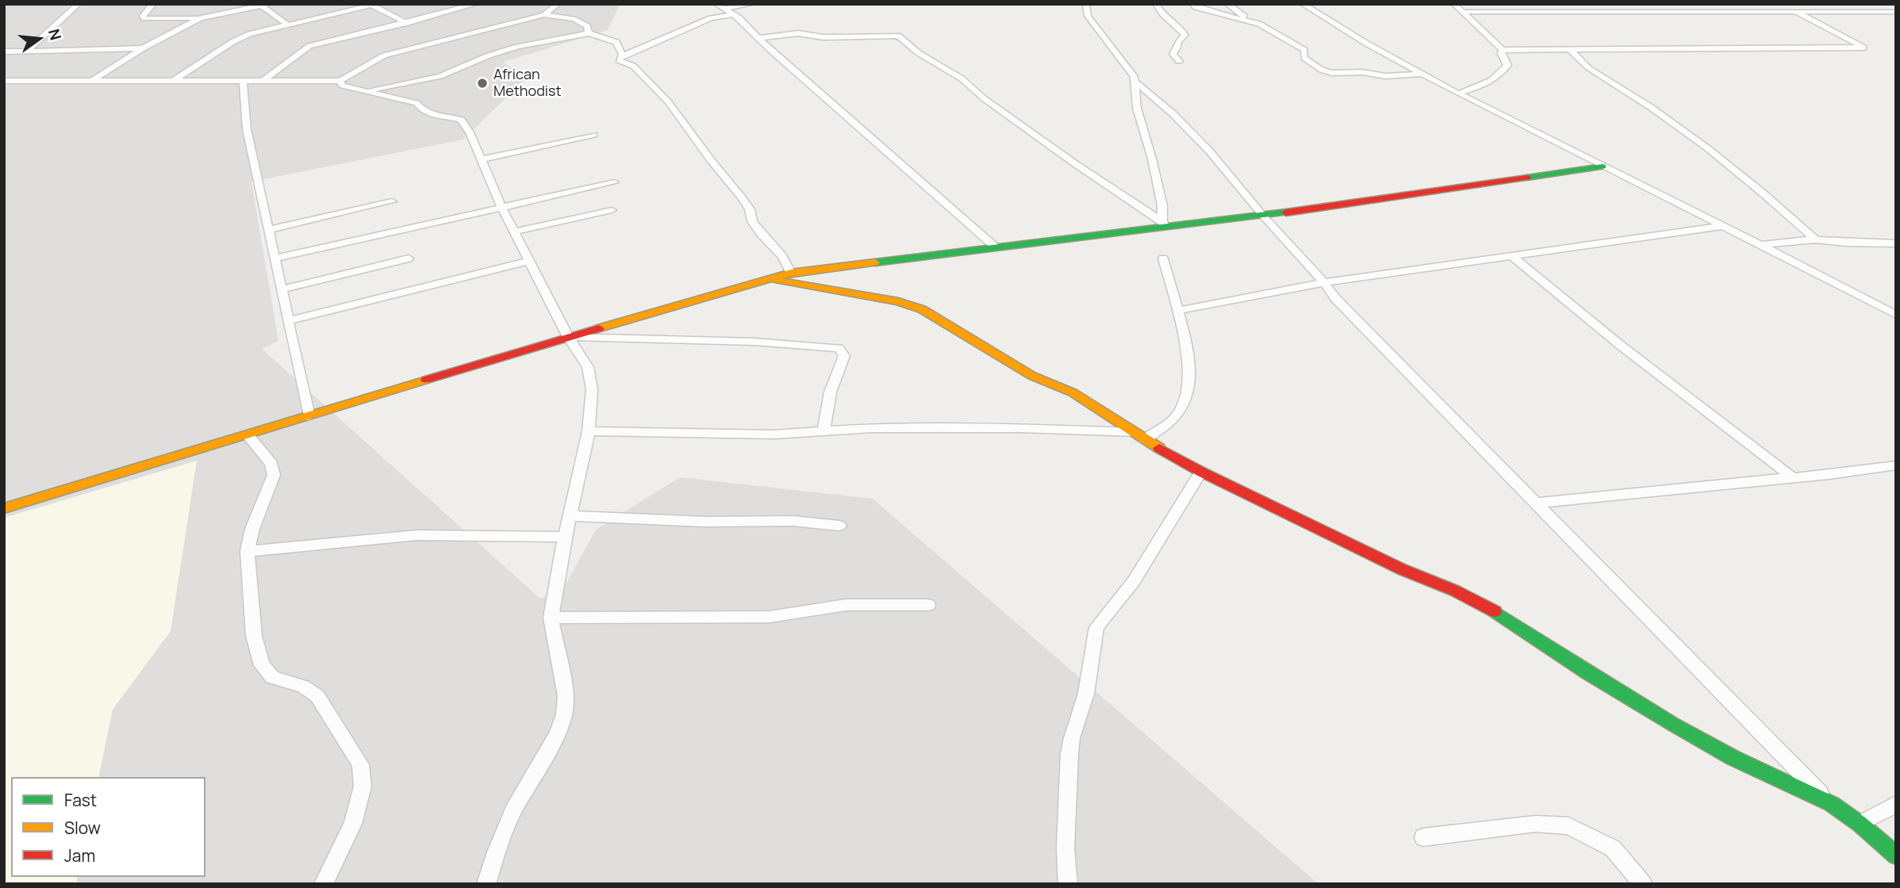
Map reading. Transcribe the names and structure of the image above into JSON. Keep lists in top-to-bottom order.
{
  "places": ["African Methodist"],
  "legend": ["Fast", "Slow", "Jam"],
  "north": "right"
}
